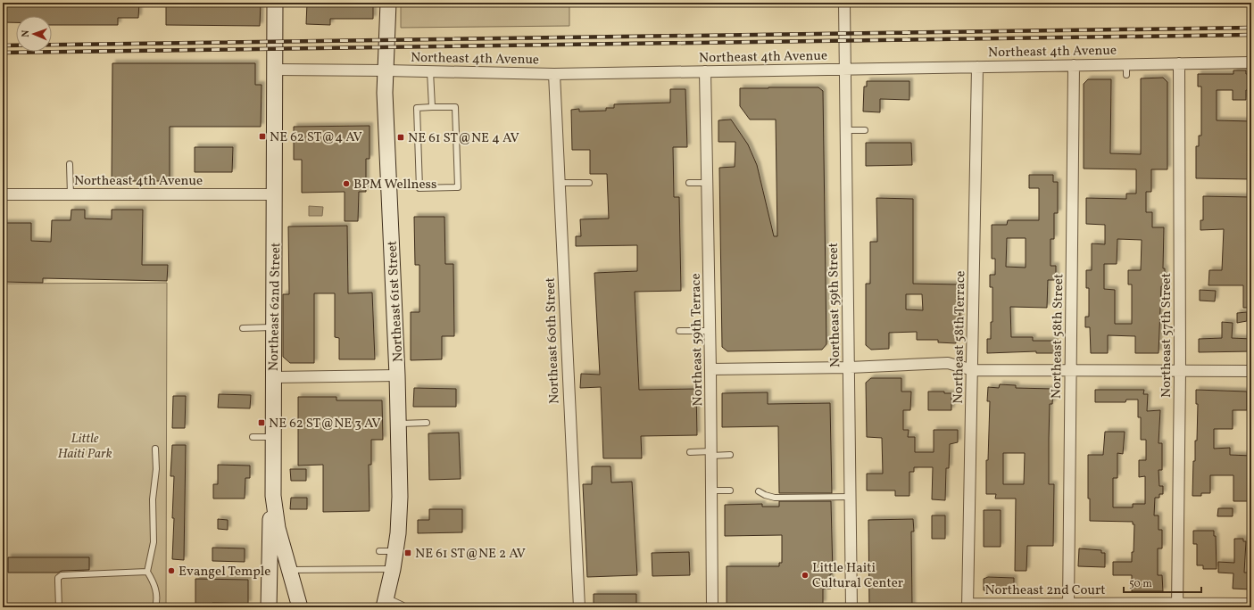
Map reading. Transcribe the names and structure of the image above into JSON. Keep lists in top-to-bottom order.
{
  "streets": {
    "main road": ["Northeast 61st Street", "Northeast 62nd Street"],
    "street": [
      "Northeast 4th Avenue",
      "Northeast 59th Street",
      "Northeast 57th Street",
      "Northeast 58th Street",
      "Northeast 58th Terrace",
      "Northeast 59th Terrace",
      "Northeast 60th Street",
      "Northeast 2nd Court"
    ]
  },
  "crossings": [
    ["Northeast 4th Avenue", "Northeast 61st Street"],
    ["Northeast 4th Avenue", "Northeast 59th Street"],
    ["Northeast 4th Avenue", "Northeast 62nd Street"],
    ["Northeast 4th Avenue", "Northeast 57th Street"],
    ["Northeast 4th Avenue", "Northeast 58th Street"],
    ["Northeast 4th Avenue", "Northeast 58th Terrace"],
    ["Northeast 4th Avenue", "Northeast 59th Terrace"],
    ["Northeast 4th Avenue", "Northeast 60th Street"],
    ["Northeast 57th Street", "Northeast 2nd Court"],
    ["Northeast 58th Street", "Northeast 2nd Court"],
    ["Northeast 58th Terrace", "Northeast 2nd Court"]
  ],
  "parks": ["Little Haiti Park"],
  "places": {
    "transit": [
      "NE 62 ST@4 AV",
      "NE 61 ST@NE 4 AV",
      "NE 62 ST@NE 3 AV",
      "NE 61 ST@NE 2 AV"
    ],
    "other": ["BPM Wellness", "Evangel Temple", "Little Haiti Cultural Center"]
  },
  "scale_bar": "50 m",
  "north": "left"
}
